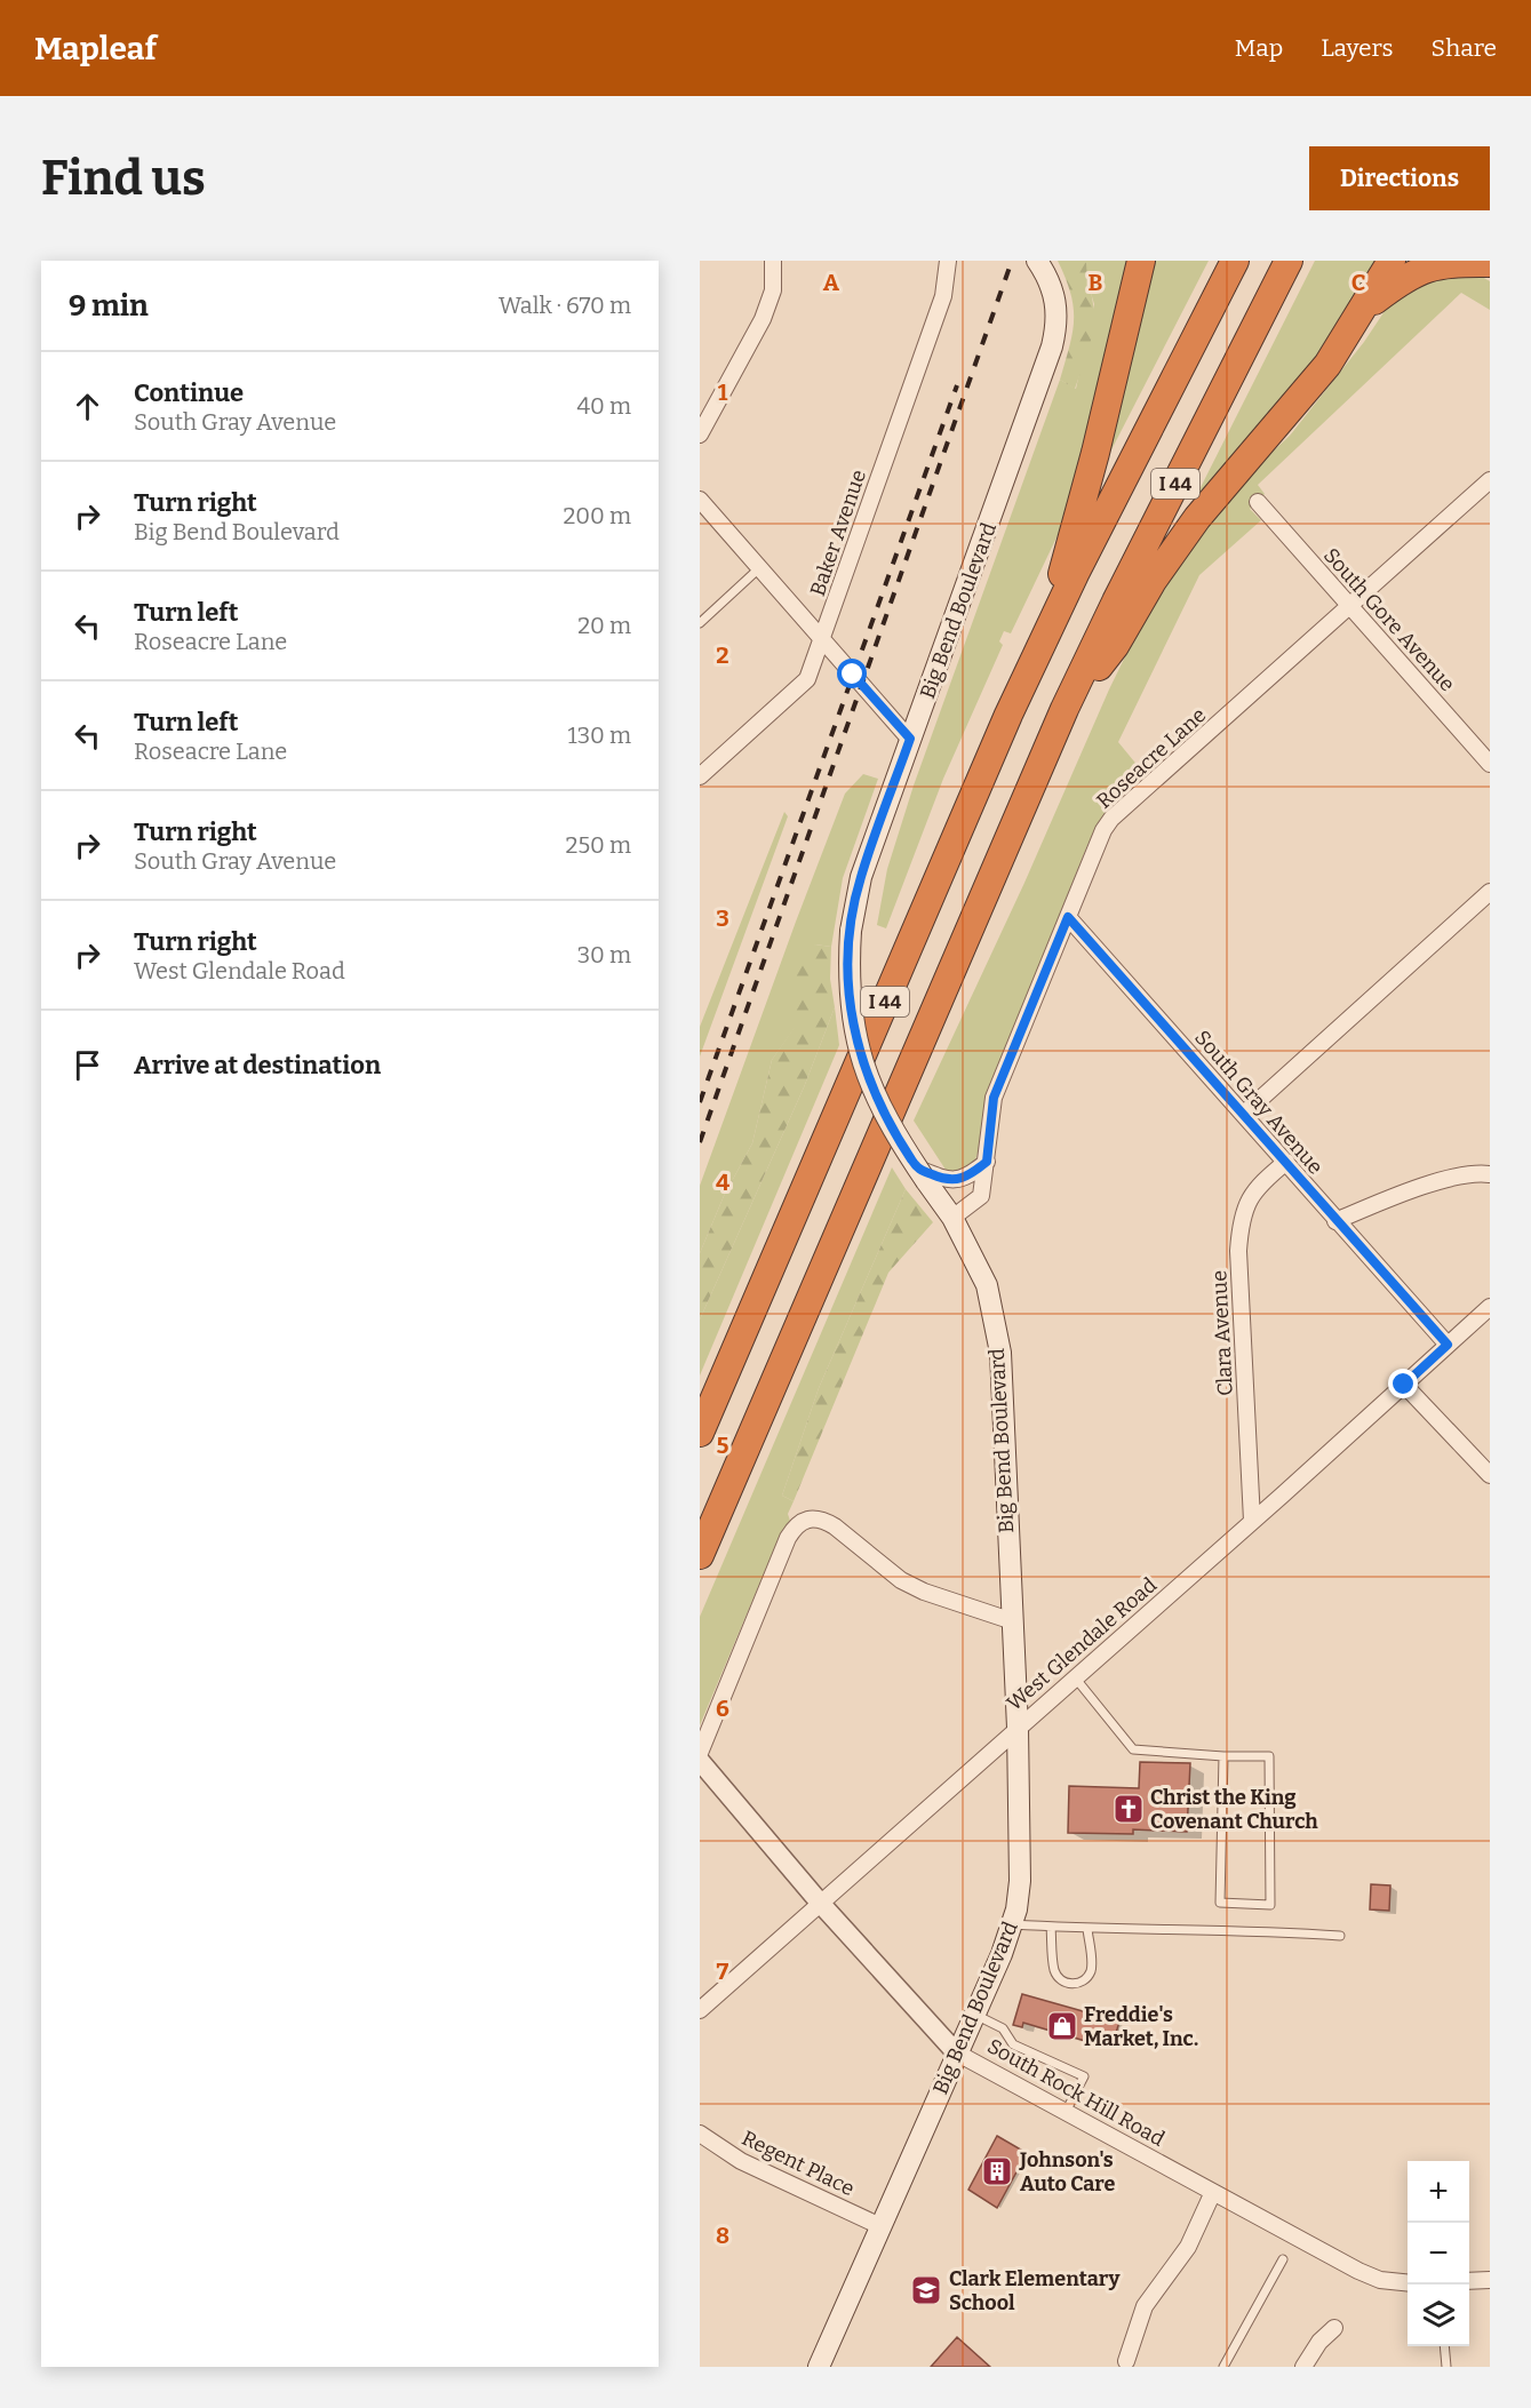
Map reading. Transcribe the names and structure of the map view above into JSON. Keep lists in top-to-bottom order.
{
  "streets": {
    "highway": ["I 44"],
    "main road": ["Big Bend Boulevard"],
    "street": [
      "Baker Avenue",
      "South Gore Avenue",
      "Roseacre Lane",
      "South Gray Avenue",
      "Clara Avenue",
      "West Glendale Road",
      "South Rock Hill Road",
      "Regent Place"
    ]
  },
  "crossings": [
    ["Big Bend Boulevard", "Roseacre Lane"],
    ["Big Bend Boulevard", "West Glendale Road"],
    ["Big Bend Boulevard", "South Rock Hill Road"],
    ["Big Bend Boulevard", "Regent Place"],
    ["South Gore Avenue", "Roseacre Lane"],
    ["Roseacre Lane", "South Gray Avenue"],
    ["South Gray Avenue", "Clara Avenue"],
    ["South Gray Avenue", "West Glendale Road"],
    ["Clara Avenue", "West Glendale Road"],
    ["West Glendale Road", "South Rock Hill Road"]
  ],
  "places": {
    "church": ["Christ the King Covenant Church"],
    "shop": ["Freddie's Market, Inc."],
    "building": ["Johnson's Auto Care"],
    "school or university": ["Clark Elementary School"]
  },
  "page": {
    "header": "Mapleaf",
    "nav": ["Map", "Layers", "Share"],
    "buttons": "Directions",
    "title": "Find us",
    "heading": ["9 min", "Walk · 670 m"],
    "list": [
      ["Continue", "South Gray Avenue", "40 m"],
      ["Turn right", "Big Bend Boulevard", "200 m"],
      ["Turn left", "Roseacre Lane", "20 m"],
      ["Turn left", "Roseacre Lane", "130 m"],
      ["Turn right", "South Gray Avenue", "250 m"],
      ["Turn right", "West Glendale Road", "30 m"],
      "Arrive at destination"
    ],
    "map_buttons": ["+", "−"]
  },
  "grid": {
    "columns": ["A", "B", "C"],
    "rows": [
      "1",
      "2",
      "3",
      "4",
      "5",
      "6",
      "7",
      "8"
    ]
  }
}
